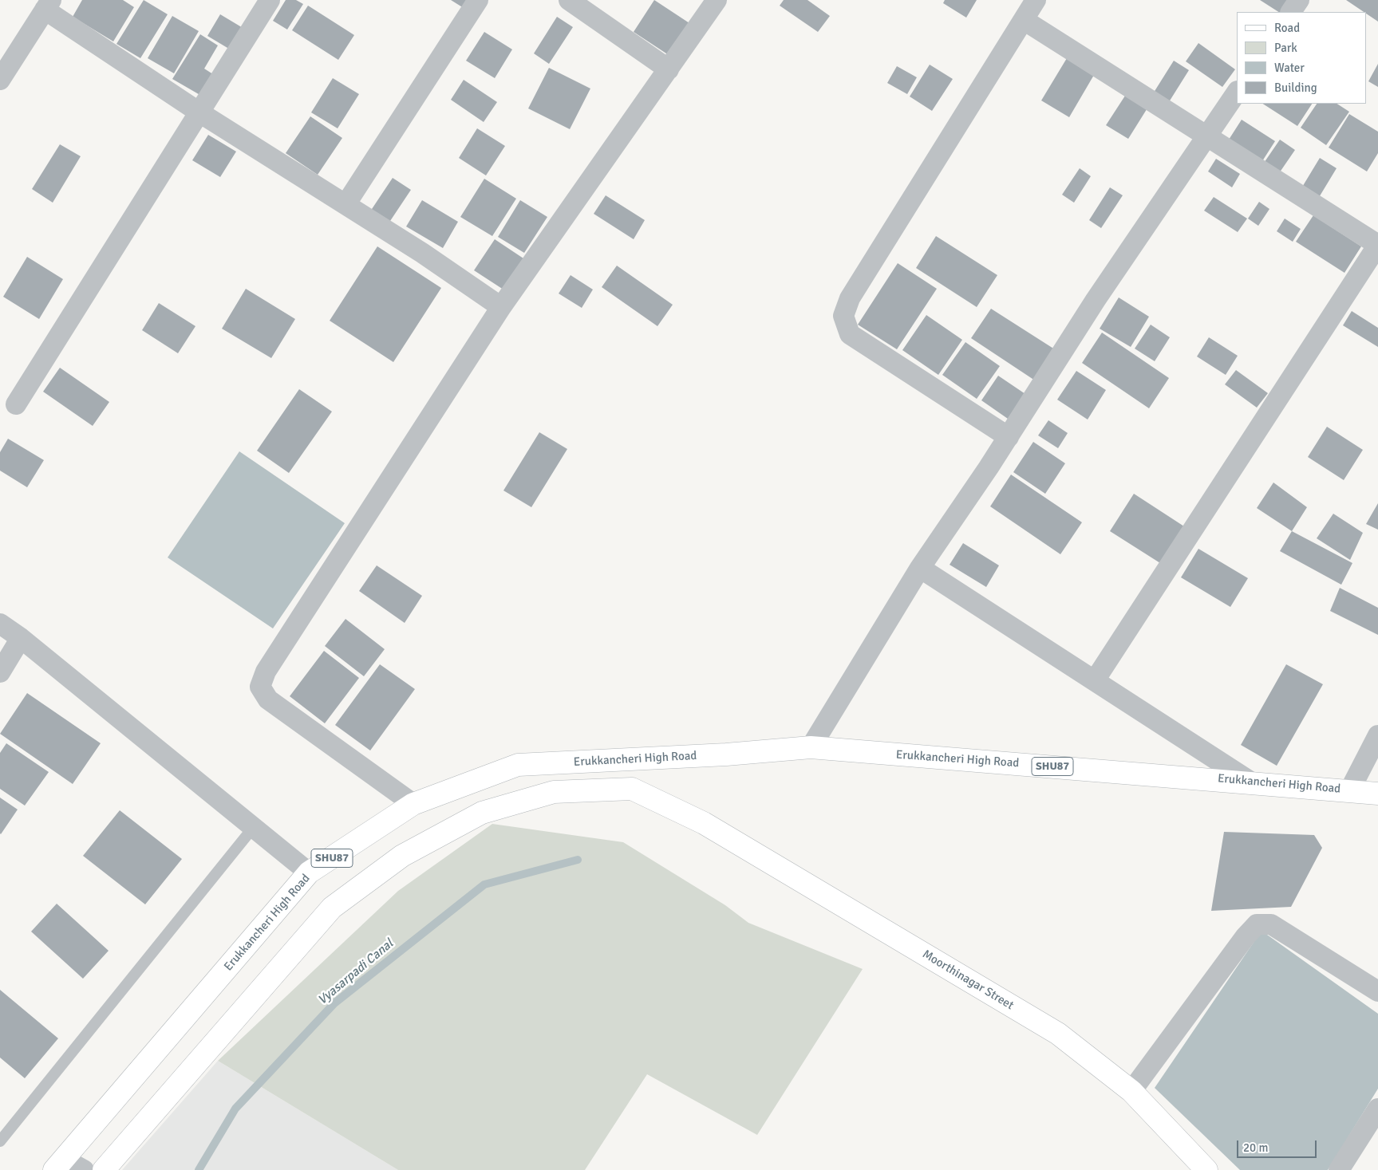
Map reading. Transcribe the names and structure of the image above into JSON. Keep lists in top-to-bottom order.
{
  "streets": {
    "main road": ["Erukkancheri High Road", "SHU87", "Moorthinagar Street"]
  },
  "water": ["Vyasarpadi Canal"],
  "legend": [
    "Road",
    "Park",
    "Water",
    "Building"
  ],
  "scale_bar": "20 m"
}
